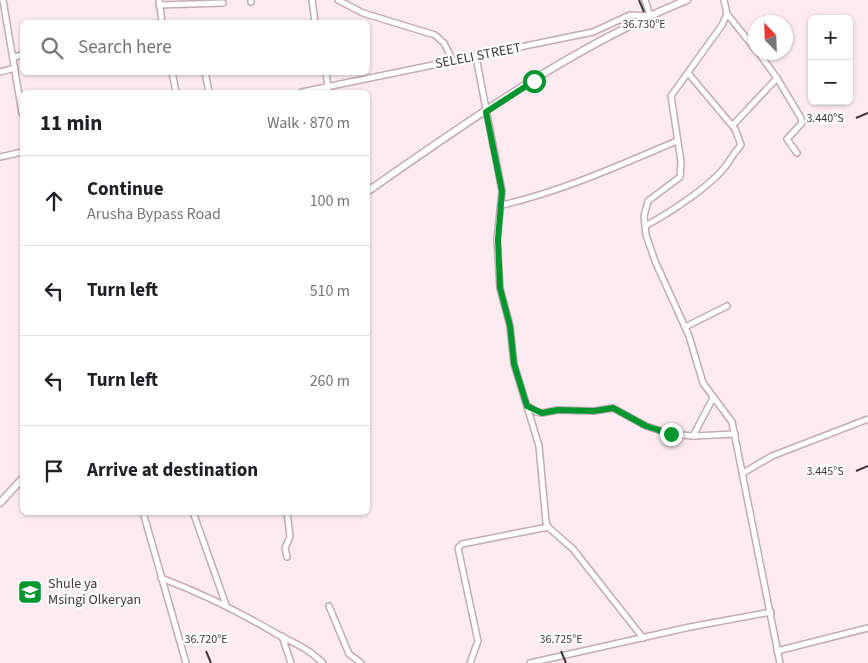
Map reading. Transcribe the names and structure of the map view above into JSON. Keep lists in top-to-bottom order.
{
  "streets": {
    "street": ["SELELI STREET"]
  },
  "places": {
    "school or university": ["Shule ya Msingi Olkeryan"]
  },
  "north": "top left",
  "page": {
    "map_buttons": ["+", "−"],
    "search": "Search here",
    "heading": ["11 min", "Walk · 870 m"],
    "list": [
      ["Continue", "Arusha Bypass Road", "100 m"],
      ["Turn left", "510 m"],
      ["Turn left", "260 m"],
      "Arrive at destination"
    ]
  },
  "coordinates": [
    "36.730°E",
    "3.440°S",
    "3.445°S",
    "36.720°E",
    "36.725°E"
  ]
}
